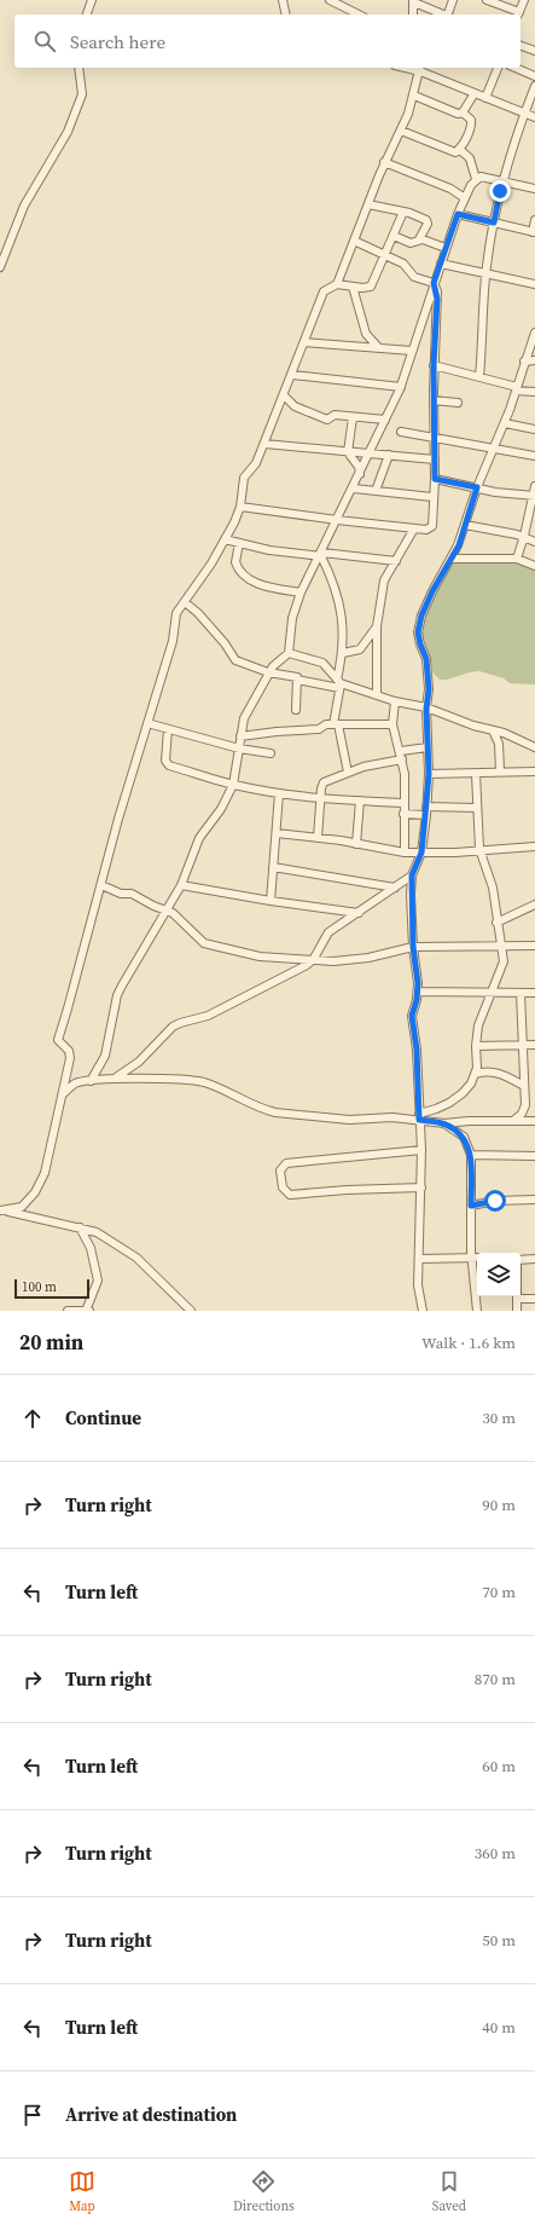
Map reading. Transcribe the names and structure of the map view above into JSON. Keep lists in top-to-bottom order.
{
  "scale_bar": "100 m",
  "page": {
    "search": "Search here",
    "scale": "100 m",
    "heading": ["20 min", "Walk · 1.6 km"],
    "list": [
      ["Continue", "30 m"],
      ["Turn right", "90 m"],
      ["Turn left", "70 m"],
      ["Turn right", "870 m"],
      ["Turn left", "60 m"],
      ["Turn right", "360 m"],
      ["Turn right", "50 m"],
      ["Turn left", "40 m"],
      "Arrive at destination"
    ],
    "nav": ["Map", "Directions", "Saved"]
  }
}
